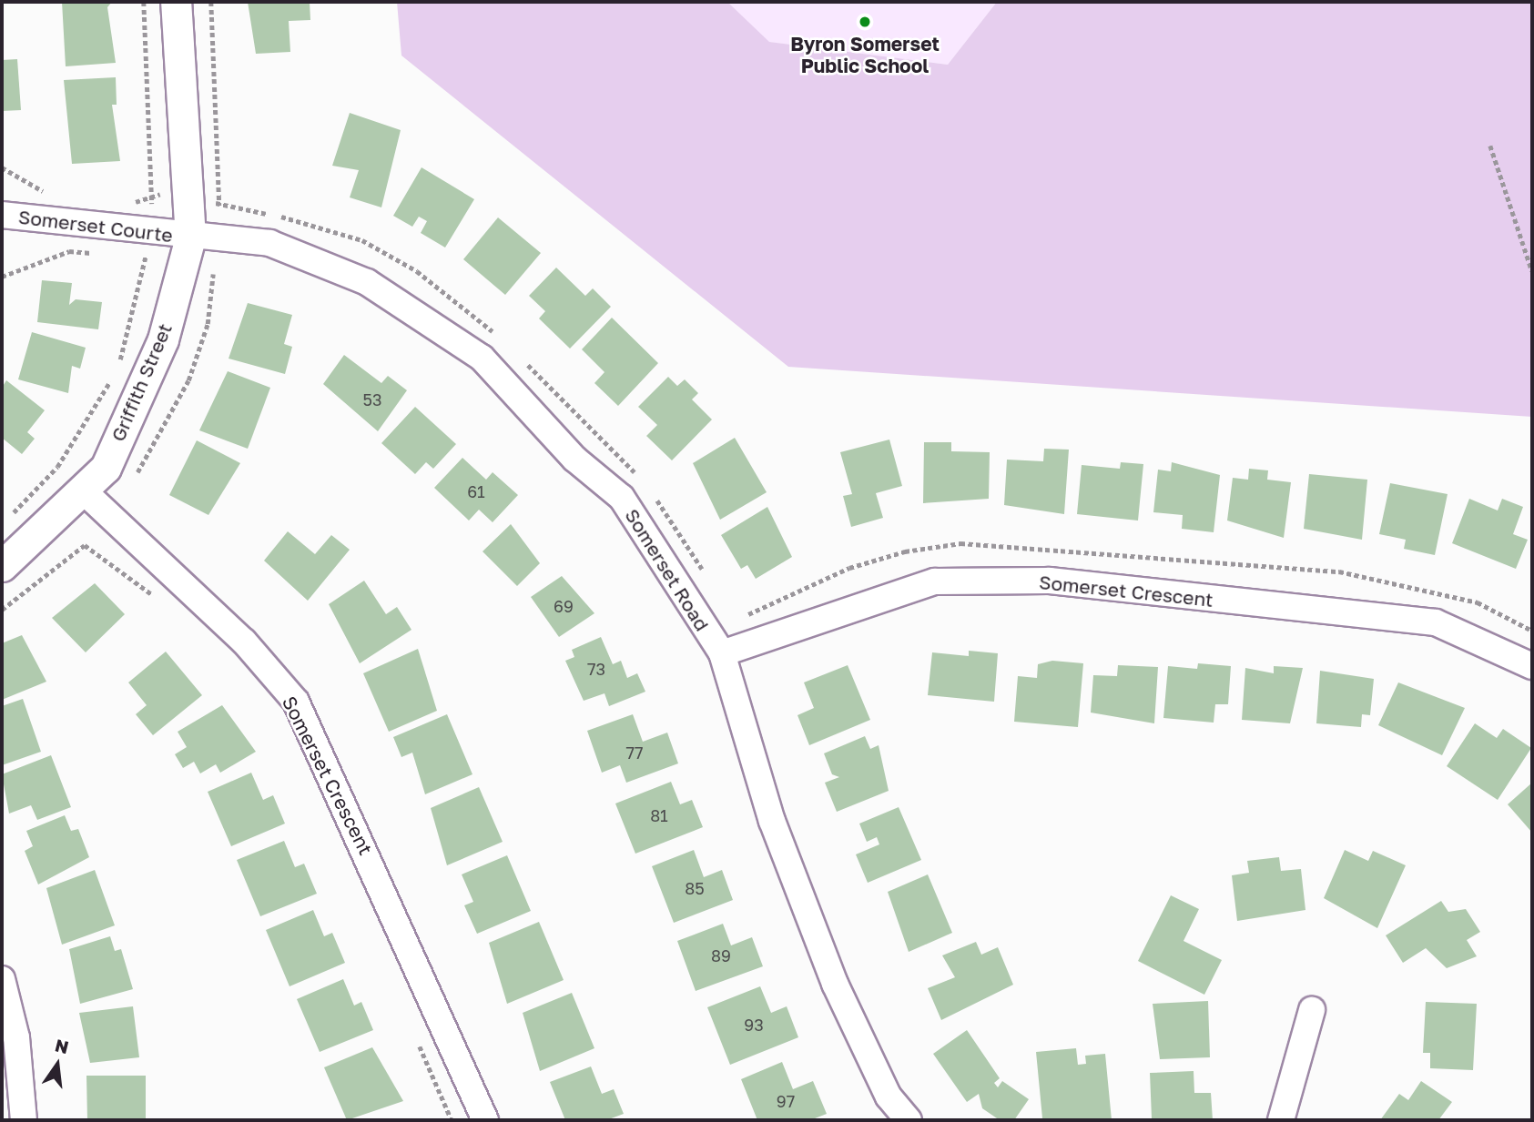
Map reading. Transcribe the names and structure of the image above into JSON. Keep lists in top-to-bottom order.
{
  "streets": {
    "street": [
      "Somerset Courte",
      "Griffith Street",
      "Somerset Road",
      "Somerset Crescent"
    ]
  },
  "crossings": [
    ["Somerset Courte", "Griffith Street"],
    ["Somerset Courte", "Somerset Road"],
    ["Griffith Street", "Somerset Road"],
    ["Griffith Street", "Somerset Crescent"],
    ["Somerset Road", "Somerset Crescent"]
  ],
  "places": ["Byron Somerset Public School"],
  "house_numbers": [
    "53",
    "61",
    "69",
    "73",
    "77",
    "81",
    "85",
    "89",
    "93",
    "97"
  ],
  "north": "top"
}
